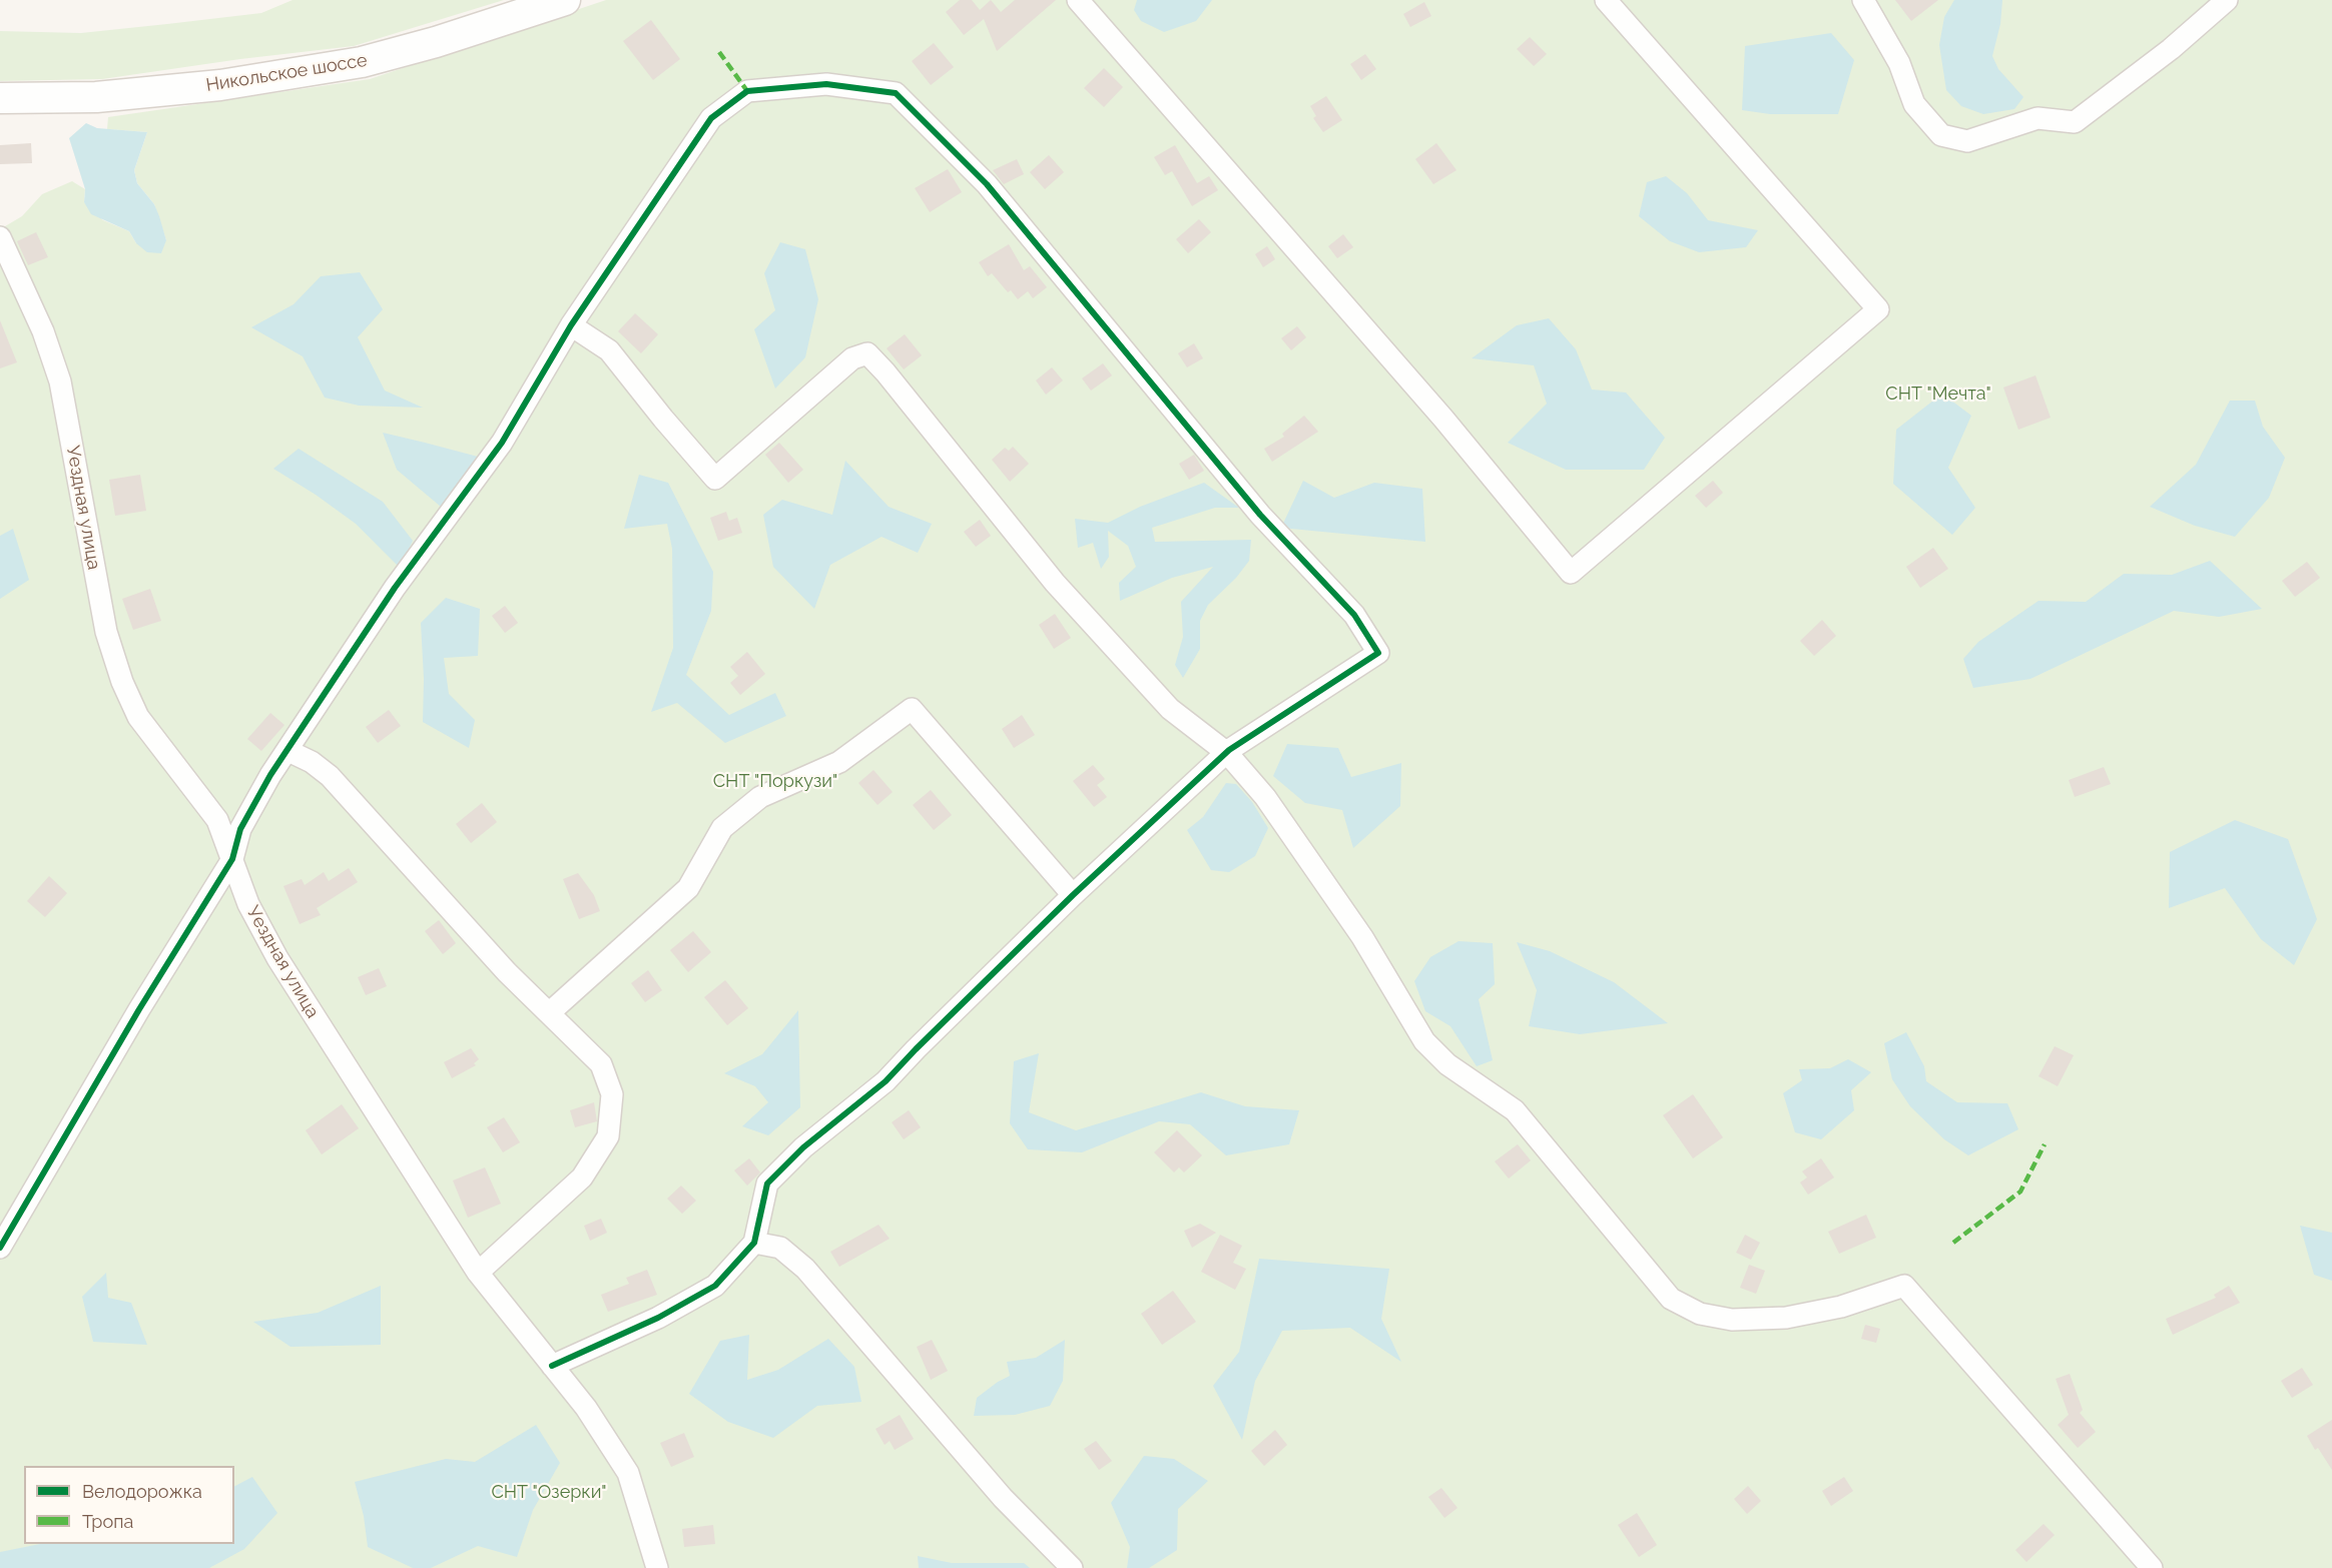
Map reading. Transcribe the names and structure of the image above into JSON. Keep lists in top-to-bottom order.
{
  "streets": {
    "main road": ["Никольское шоссе"],
    "street": ["Уездная улица"]
  },
  "parks": ["СНТ \"Мечта\"", "СНТ \"Поркузи\"", "СНТ \"Озерки\""],
  "legend": ["Велодорожка", "Тропа"]
}
